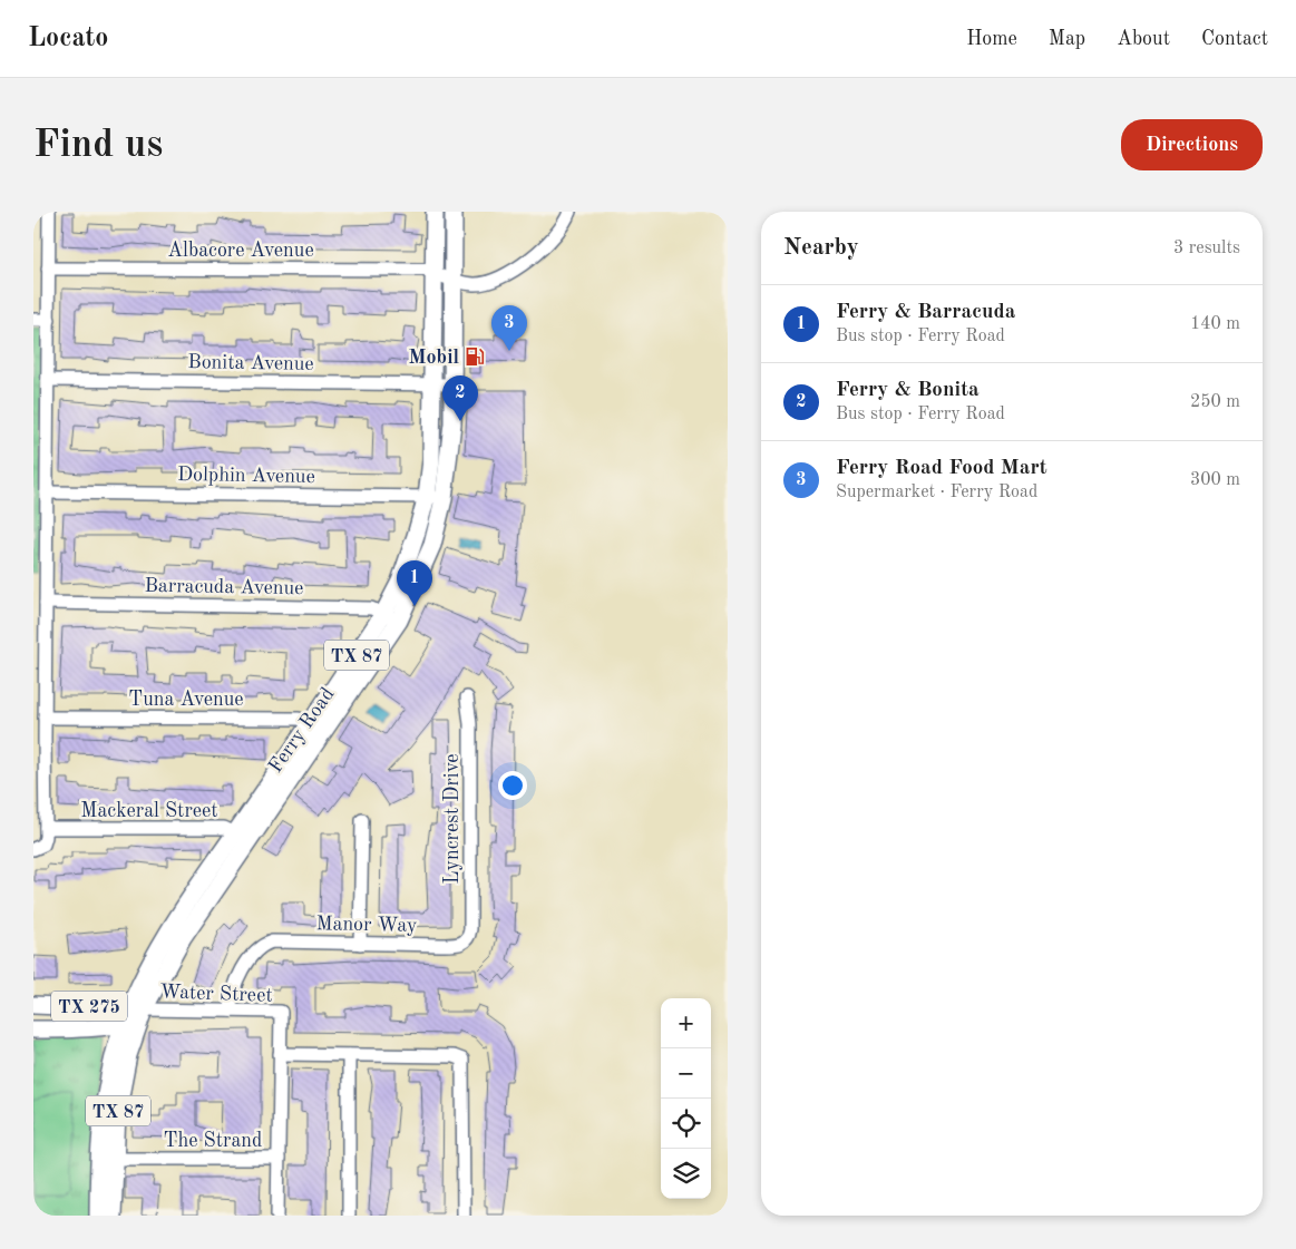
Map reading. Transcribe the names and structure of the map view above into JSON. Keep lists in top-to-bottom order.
{
  "streets": {
    "main road": ["TX 87", "Ferry Road", "TX 275"],
    "street": [
      "Albacore Avenue",
      "Bonita Avenue",
      "Dolphin Avenue",
      "Barracuda Avenue",
      "Tuna Avenue",
      "Mackeral Street",
      "Lyncrest Drive",
      "Manor Way",
      "Water Street",
      "The Strand"
    ]
  },
  "crossings": [
    ["Albacore Avenue", "Ferry Road"],
    ["Bonita Avenue", "Ferry Road"],
    ["Dolphin Avenue", "Ferry Road"],
    ["Barracuda Avenue", "Ferry Road"],
    ["TX 87", "TX 275"],
    ["Tuna Avenue", "Ferry Road"],
    ["Ferry Road", "Mackeral Street"],
    ["Ferry Road", "Water Street"],
    ["Ferry Road", "TX 275"],
    ["Ferry Road", "The Strand"],
    ["Lyncrest Drive", "Manor Way"],
    ["Manor Way", "Water Street"],
    ["Water Street", "TX 275"]
  ],
  "places": {
    "fuel station": ["Mobil"]
  },
  "page": {
    "header": "Locato",
    "nav": [
      "Home",
      "Map",
      "About",
      "Contact"
    ],
    "buttons": "Directions",
    "title": "Find us",
    "heading": ["Nearby", "3 results"],
    "list": [
      {
        "mark": "1",
        "name": "Ferry & Barracuda",
        "note": "Bus stop · Ferry Road",
        "value": "140 m"
      },
      {
        "mark": "2",
        "name": "Ferry & Bonita",
        "note": "Bus stop · Ferry Road",
        "value": "250 m"
      },
      {
        "mark": "3",
        "name": "Ferry Road Food Mart",
        "note": "Supermarket · Ferry Road",
        "value": "300 m"
      }
    ],
    "pins": ["3", "2", "1"],
    "map_buttons": ["+", "−"]
  }
}
